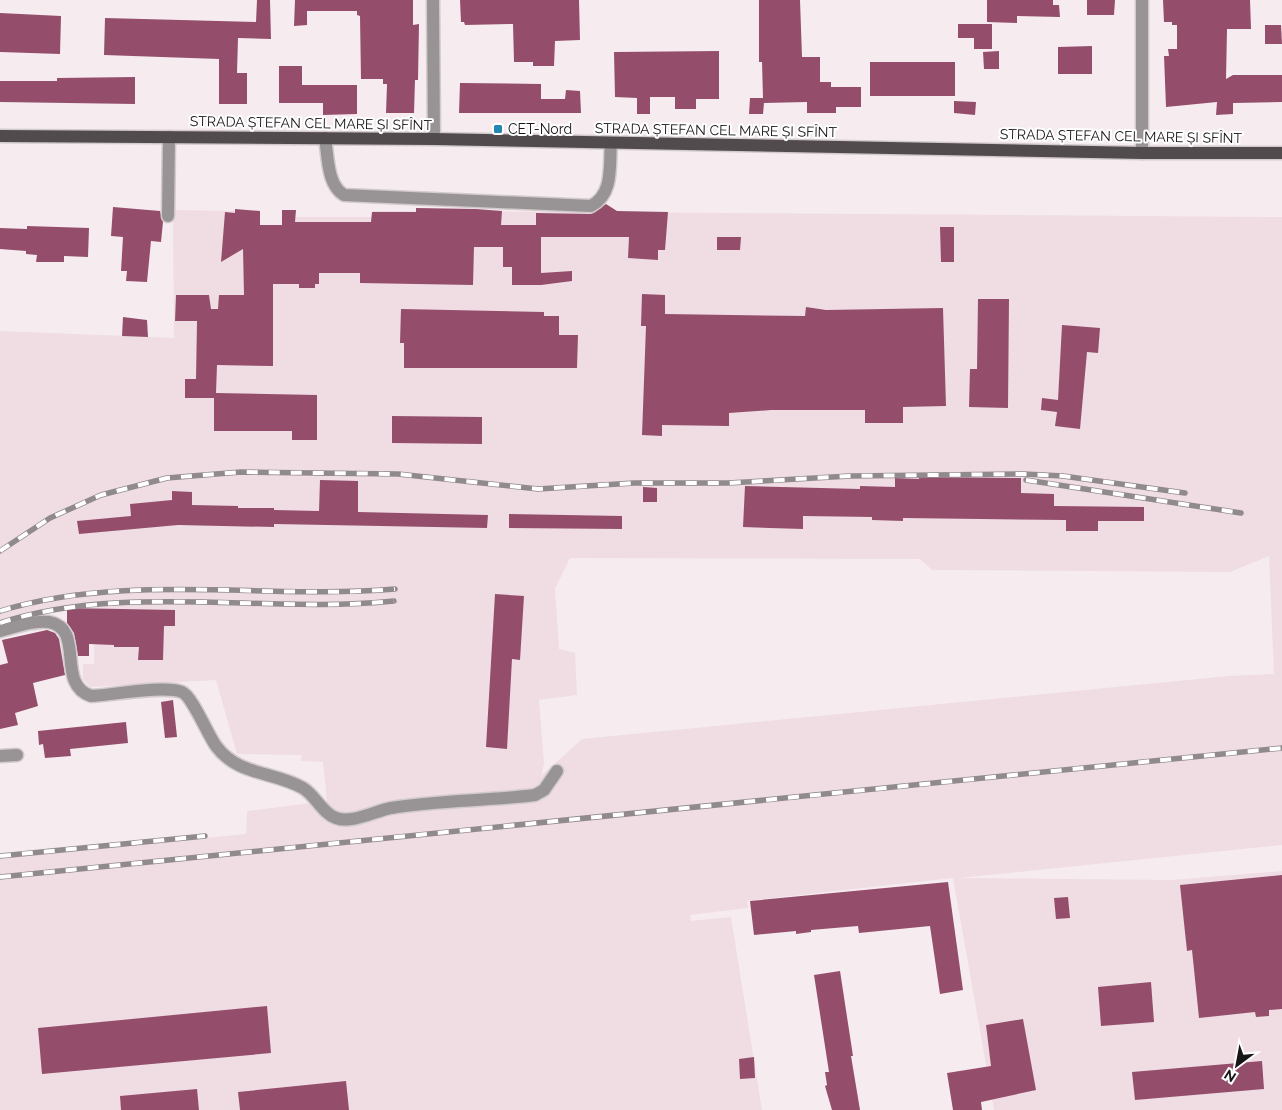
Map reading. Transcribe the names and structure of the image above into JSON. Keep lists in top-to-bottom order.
{
  "streets": {
    "main road": ["STRADA ȘTEFAN CEL MARE ȘI SFÎNT"]
  },
  "places": {
    "transit": ["CET-Nord"]
  },
  "north": "bottom left"
}
